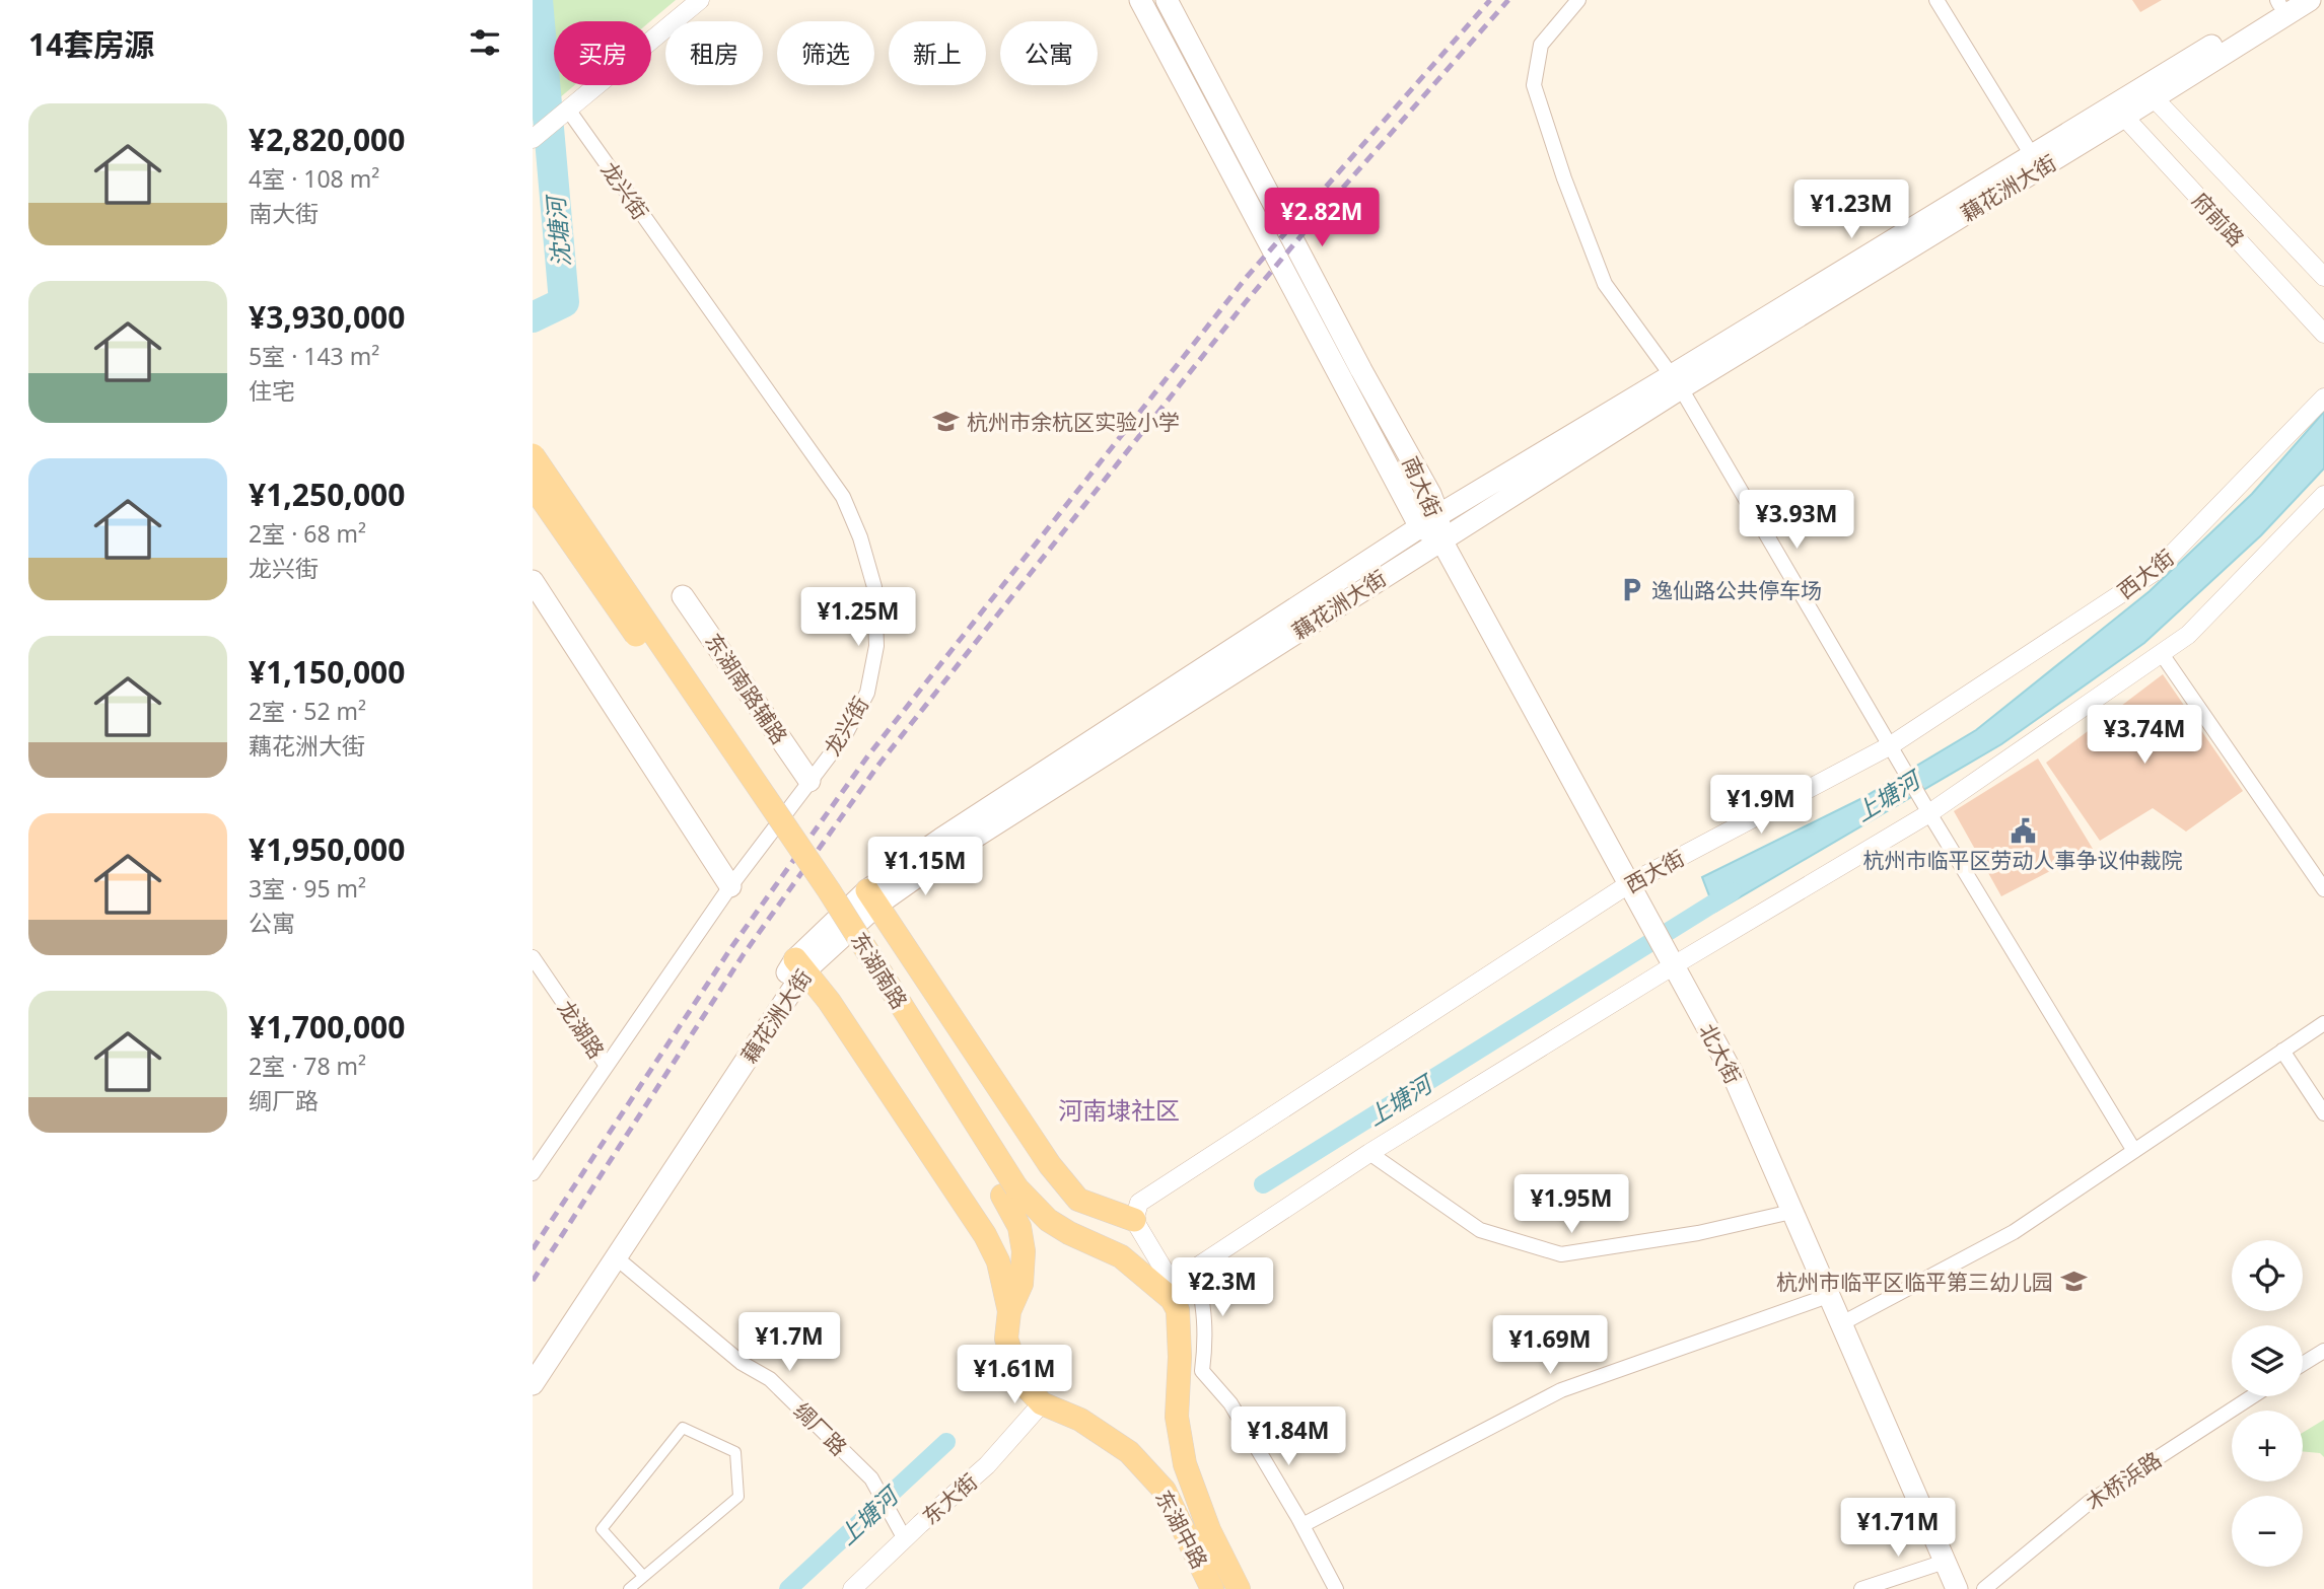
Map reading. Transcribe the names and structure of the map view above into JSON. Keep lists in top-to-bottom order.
{
  "streets": {
    "main road": [
      "藕花洲大街",
      "南大街",
      "东湖南路辅路",
      "东湖南路",
      "北大街",
      "东湖中路"
    ],
    "street": [
      "龙兴街",
      "府前路",
      "西大街",
      "龙湖路",
      "绸厂路",
      "木桥浜路",
      "东大街"
    ]
  },
  "crossings": [
    ["藕花洲大街", "府前路"],
    ["藕花洲大街", "南大街"],
    ["藕花洲大街", "北大街"],
    ["藕花洲大街", "绸厂路"],
    ["龙兴街", "东湖南路辅路"],
    ["龙兴街", "龙湖路"],
    ["南大街", "北大街"],
    ["西大街", "北大街"],
    ["东湖南路", "东湖中路"],
    ["绸厂路", "东大街"],
    ["东大街", "东湖中路"]
  ],
  "districts": ["河南埭社区"],
  "water": ["沈塘河", "上塘河"],
  "places": {
    "school or university": ["杭州市余杭区实验小学", "杭州市临平区临平第三幼儿园"],
    "parking": ["逸仙路公共停车场"],
    "public building": ["杭州市临平区劳动人事争议仲裁院"]
  },
  "page": {
    "heading": "14套房源",
    "chip": [
      "买房",
      "租房",
      "筛选",
      "新上",
      "公寓"
    ],
    "list": [
      {
        "name": "¥2,820,000",
        "note": "4室 · 108 m² · 南大街"
      },
      {
        "name": "¥3,930,000",
        "note": "5室 · 143 m² · 住宅"
      },
      {
        "name": "¥1,250,000",
        "note": "2室 · 68 m² · 龙兴街"
      },
      {
        "name": "¥1,150,000",
        "note": "2室 · 52 m² · 藕花洲大街"
      },
      {
        "name": "¥1,950,000",
        "note": "3室 · 95 m² · 公寓"
      },
      {
        "name": "¥1,700,000",
        "note": "2室 · 78 m² · 绸厂路"
      }
    ],
    "price": [
      "¥1.23M",
      "¥2.82M",
      "¥3.93M",
      "¥1.25M",
      "¥3.74M",
      "¥1.9M",
      "¥1.15M",
      "¥1.95M",
      "¥2.3M",
      "¥1.7M",
      "¥1.69M",
      "¥1.61M",
      "¥1.84M",
      "¥1.71M"
    ],
    "map_buttons": ["+", "−"]
  }
}
